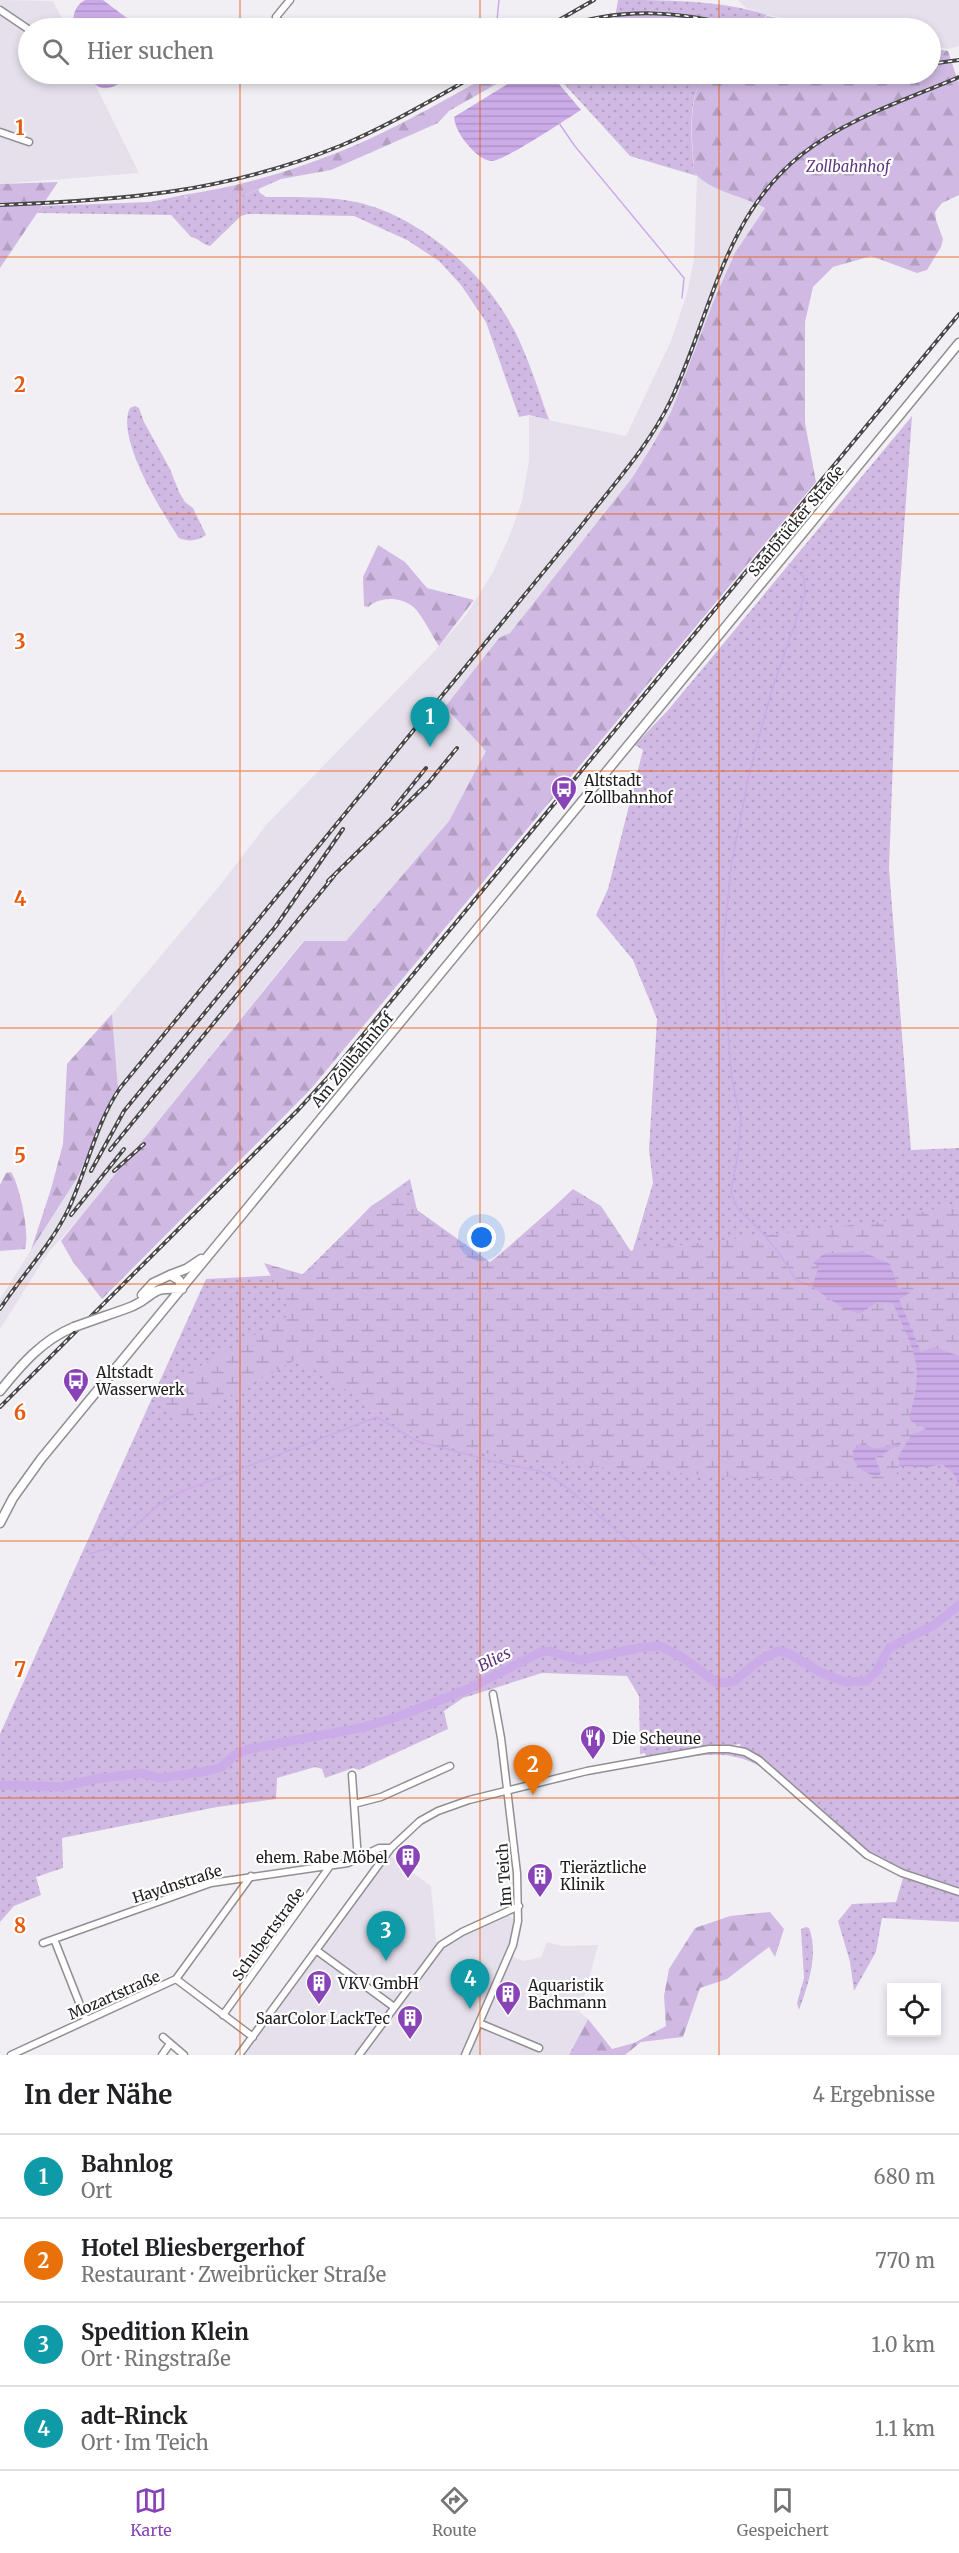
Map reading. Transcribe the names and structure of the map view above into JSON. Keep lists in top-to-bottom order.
{
  "streets": {
    "main road": ["Saarbrücker Straße", "Am Zollbahnhof"],
    "street": [
      "Im Teich",
      "Haydnstraße",
      "Schubertstraße",
      "Mozartstraße"
    ]
  },
  "crossings": [
    ["Saarbrücker Straße", "Am Zollbahnhof"],
    ["Haydnstraße", "Schubertstraße"],
    ["Haydnstraße", "Mozartstraße"]
  ],
  "water": ["Blies"],
  "parks": ["Zollbahnhof"],
  "places": {
    "bus stop": ["Altstadt Zollbahnhof", "Altstadt Wasserwerk"],
    "restaurant": ["Die Scheune"],
    "building": [
      "ehem. Rabe Möbel",
      "Tieräztliche Klinik",
      "VKV GmbH",
      "Aquaristik Bachmann",
      "SaarColor LackTec"
    ]
  },
  "page": {
    "search": "Hier suchen",
    "pins": [
      "1",
      "2",
      "3",
      "4"
    ],
    "heading": ["In der Nähe", "4 Ergebnisse"],
    "list": [
      {
        "mark": "1",
        "name": "Bahnlog",
        "note": "Ort",
        "value": "680 m"
      },
      {
        "mark": "2",
        "name": "Hotel Bliesbergerhof",
        "note": "Restaurant · Zweibrücker Straße",
        "value": "770 m"
      },
      {
        "mark": "3",
        "name": "Spedition Klein",
        "note": "Ort · Ringstraße",
        "value": "1.0 km"
      },
      {
        "mark": "4",
        "name": "adt-Rinck",
        "note": "Ort · Im Teich",
        "value": "1.1 km"
      }
    ],
    "nav": ["Karte", "Route", "Gespeichert"]
  },
  "grid": {
    "rows": [
      "1",
      "2",
      "3",
      "4",
      "5",
      "6",
      "7",
      "8"
    ]
  }
}
